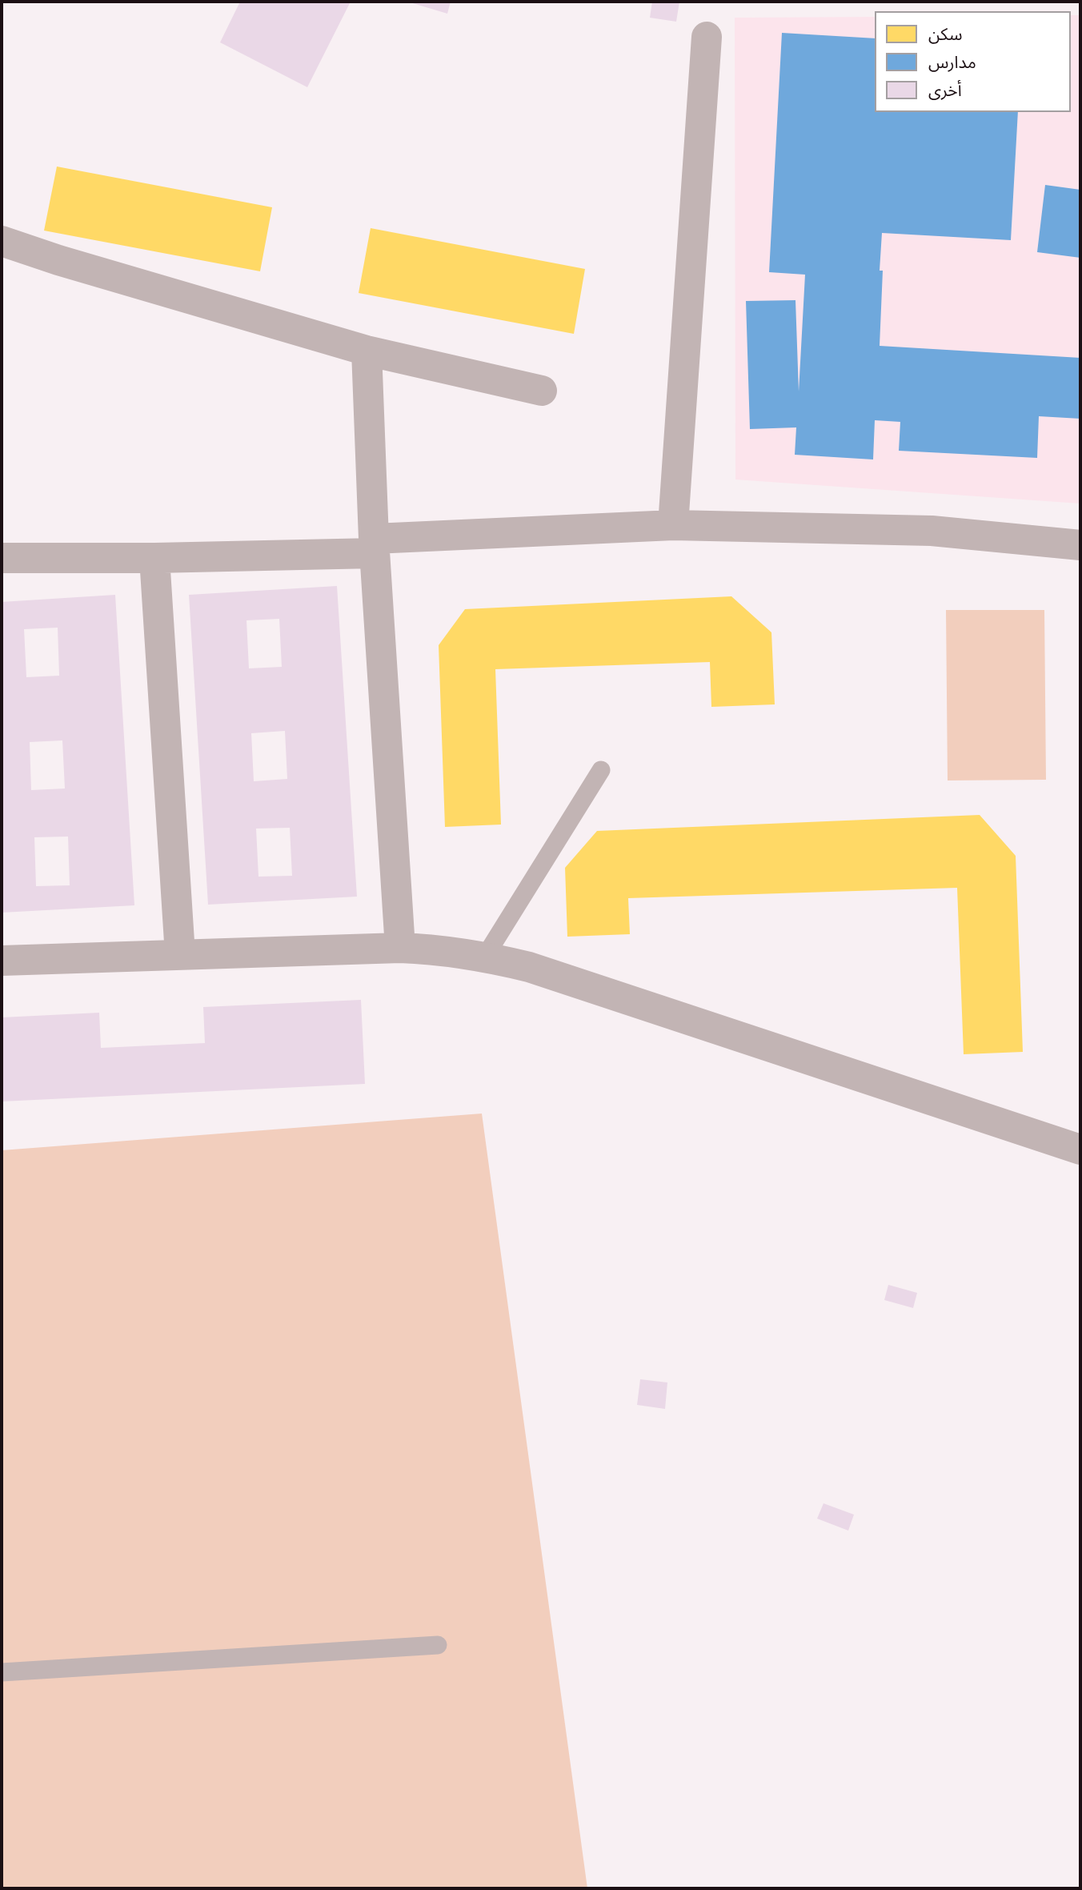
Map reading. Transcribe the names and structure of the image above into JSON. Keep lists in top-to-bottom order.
{
  "legend": ["سكن", "مدارس", "أخرى"]
}
